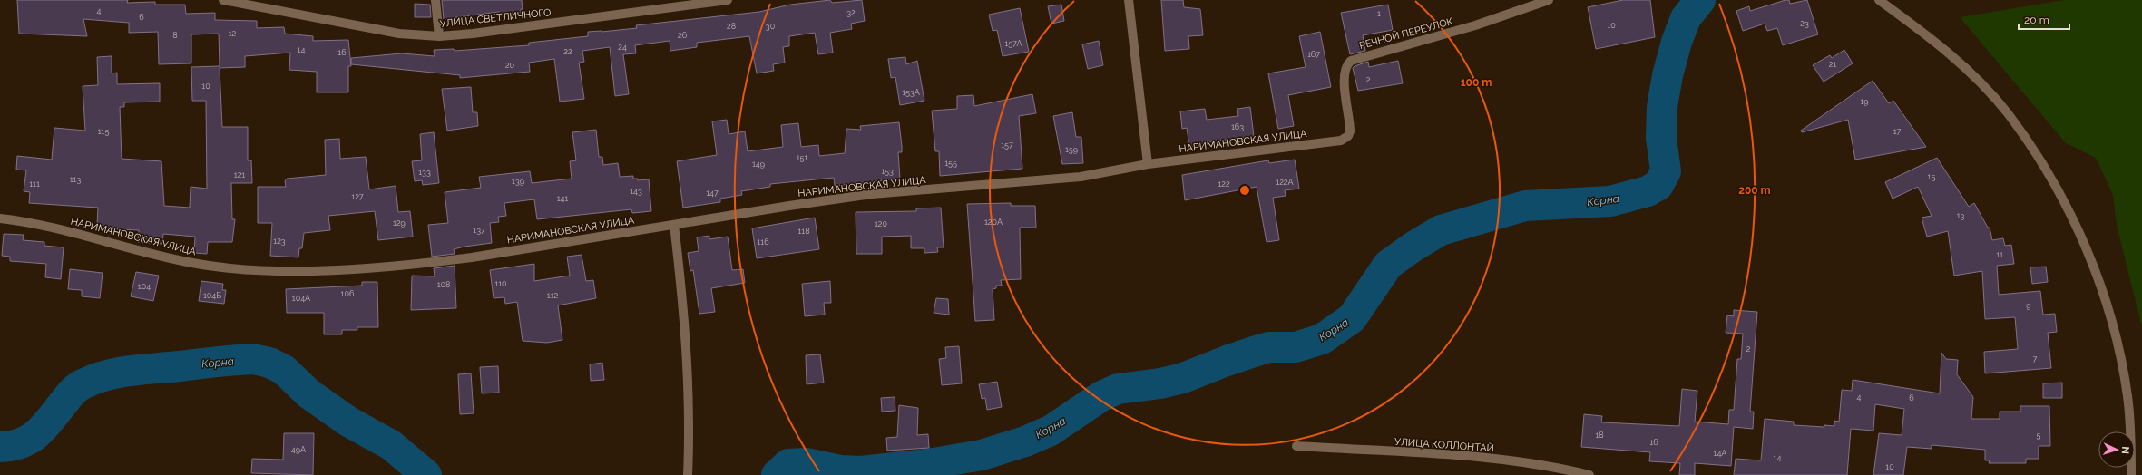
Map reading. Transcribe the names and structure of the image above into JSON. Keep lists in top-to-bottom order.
{
  "streets": {
    "street": [
      "УЛИЦА СВЕТЛИЧНОГО",
      "РЕЧНОЙ ПЕРЕУЛОК",
      "НАРИМАНОВСКАЯ УЛИЦА",
      "УЛИЦА КОЛЛОНТАЙ"
    ]
  },
  "crossings": [
    ["РЕЧНОЙ ПЕРЕУЛОК", "НАРИМАНОВСКАЯ УЛИЦА"]
  ],
  "water": ["Корна"],
  "house_numbers": [
    "4",
    "32",
    "1",
    "6",
    "23",
    "10",
    "28",
    "30",
    "12",
    "8",
    "26",
    "157А",
    "24",
    "14",
    "22",
    "16",
    "167",
    "21",
    "20",
    "2",
    "10",
    "153А",
    "19",
    "163",
    "115",
    "17",
    "157",
    "159",
    "151",
    "155",
    "149",
    "153",
    "133",
    "121",
    "15",
    "113",
    "139",
    "122А",
    "111",
    "122",
    "143",
    "147",
    "127",
    "141",
    "13",
    "120А",
    "129",
    "120",
    "137",
    "118",
    "123",
    "116",
    "11",
    "110",
    "108",
    "104",
    "106",
    "104Б",
    "112",
    "104А",
    "9",
    "2",
    "7",
    "4",
    "6",
    "18",
    "5",
    "16",
    "49А",
    "14А",
    "14",
    "10"
  ],
  "scale_bar": "20 m",
  "north": "right",
  "rings": ["100 m", "200 m"]
}
